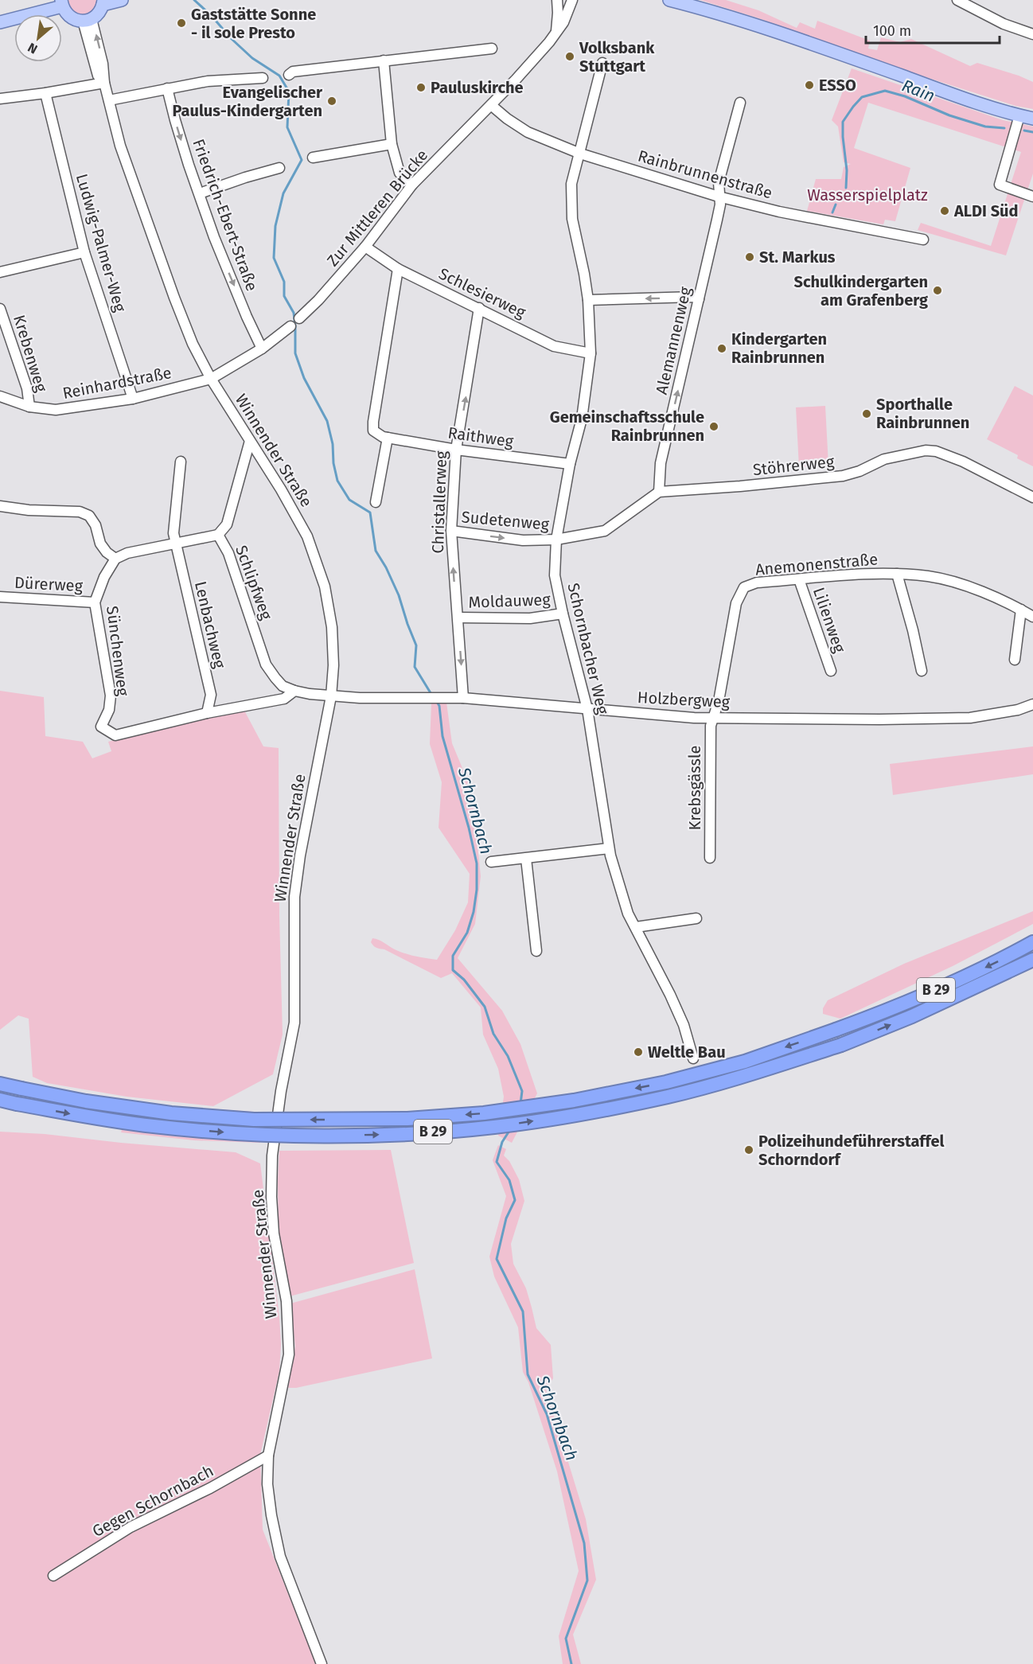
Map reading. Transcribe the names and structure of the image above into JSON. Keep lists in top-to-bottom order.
{
  "streets": {
    "highway": ["B 29"],
    "street": [
      "Rainbrunnenstraße",
      "Zur Mittleren Brücke",
      "Friedrich-Ebert-Straße",
      "Ludwig-Palmer-Weg",
      "Schlesierweg",
      "Alemannenweg",
      "Krebenweg",
      "Reinhardstraße",
      "Raithweg",
      "Winnender Straße",
      "Stöhrerweg",
      "Christallerweg",
      "Sudetenweg",
      "Anemonenstraße",
      "Schlipfweg",
      "Dürerweg",
      "Moldauweg",
      "Lilienweg",
      "Lenbachweg",
      "Schornbacher Weg",
      "Sünchenweg",
      "Holzbergweg",
      "Krebsgässle",
      "Gegen Schornbach"
    ]
  },
  "crossings": [
    ["Rainbrunnenstraße", "Zur Mittleren Brücke"],
    ["Rainbrunnenstraße", "Alemannenweg"],
    ["Rainbrunnenstraße", "Schornbacher Weg"],
    ["Zur Mittleren Brücke", "Schlesierweg"],
    ["Ludwig-Palmer-Weg", "Reinhardstraße"],
    ["Schlesierweg", "Christallerweg"],
    ["Schlesierweg", "Schornbacher Weg"],
    ["Alemannenweg", "Stöhrerweg"],
    ["Krebenweg", "Reinhardstraße"],
    ["Reinhardstraße", "Winnender Straße"],
    ["Raithweg", "Christallerweg"],
    ["Raithweg", "Schornbacher Weg"],
    ["Winnender Straße", "Schlipfweg"],
    ["Winnender Straße", "Holzbergweg"],
    ["Winnender Straße", "Gegen Schornbach"],
    ["Christallerweg", "Sudetenweg"],
    ["Christallerweg", "Moldauweg"],
    ["Christallerweg", "Holzbergweg"],
    ["Sudetenweg", "Schornbacher Weg"],
    ["Anemonenstraße", "Lilienweg"],
    ["Anemonenstraße", "Holzbergweg"],
    ["Anemonenstraße", "Krebsgässle"],
    ["Schlipfweg", "Holzbergweg"],
    ["Dürerweg", "Sünchenweg"],
    ["Moldauweg", "Schornbacher Weg"],
    ["Lenbachweg", "Sünchenweg"],
    ["Schornbacher Weg", "Holzbergweg"],
    ["Holzbergweg", "Krebsgässle"]
  ],
  "one_way": ["Friedrich-Ebert-Straße", "Alemannenweg", "Sudetenweg"],
  "water": ["Rain", "Schornbach"],
  "parks": ["Wasserspielplatz"],
  "places": [
    "Gaststätte Sonne - il sole Presto",
    "Volksbank Stuttgart",
    "ESSO",
    "Pauluskirche",
    "Evangelischer Paulus-Kindergarten",
    "ALDI Süd",
    "St. Markus",
    "Schulkindergarten am Grafenberg",
    "Kindergarten Rainbrunnen",
    "Sporthalle Rainbrunnen",
    "Gemeinschaftsschule Rainbrunnen",
    "Weltle Bau",
    "Polizeihundeführerstaffel Schorndorf"
  ],
  "scale_bar": "100 m",
  "north": "bottom left"
}
